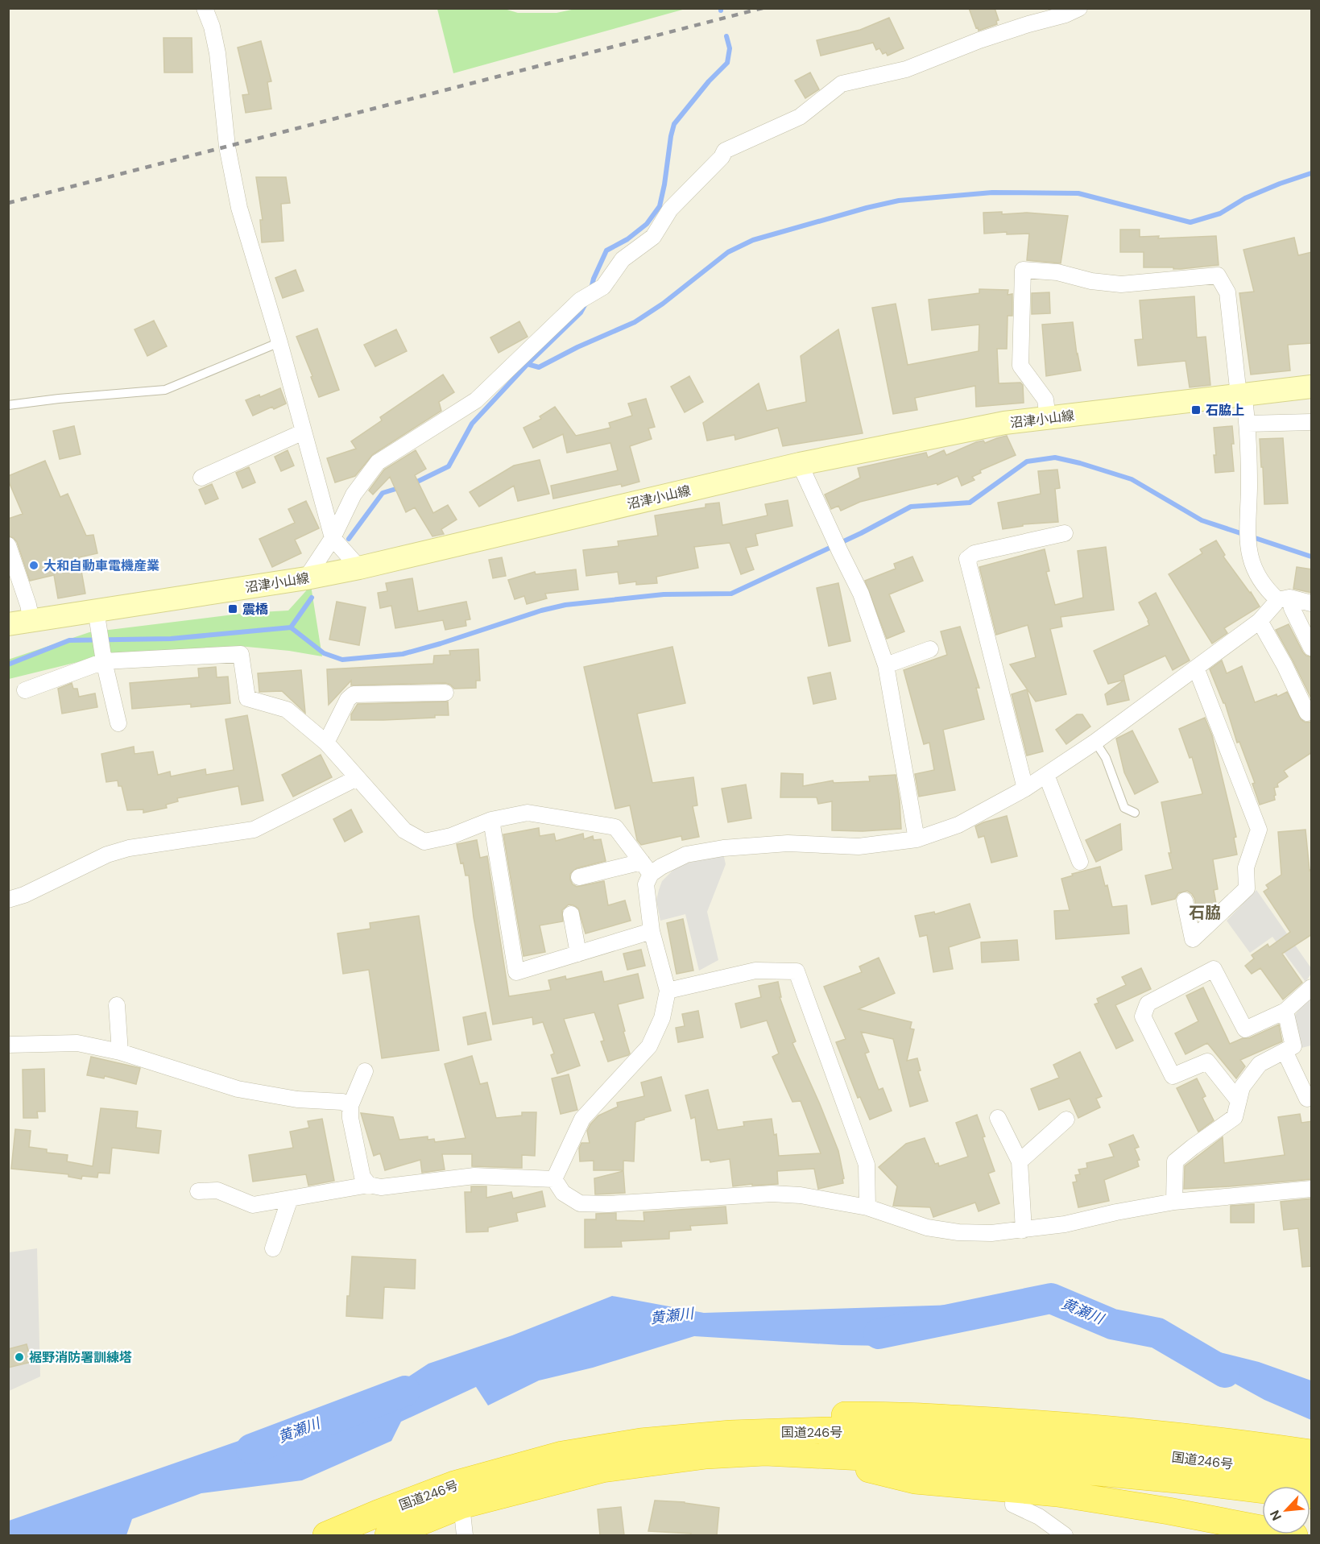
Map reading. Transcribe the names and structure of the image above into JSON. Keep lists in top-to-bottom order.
{
  "streets": {
    "highway": ["国道246号"],
    "main road": ["沼津小山線"]
  },
  "districts": ["石脇"],
  "water": ["黄瀬川"],
  "places": {
    "transit": ["石脇上", "震橋"],
    "other": ["大和自動車電機産業", "裾野消防署訓練塔"]
  },
  "north": "bottom left"
}
